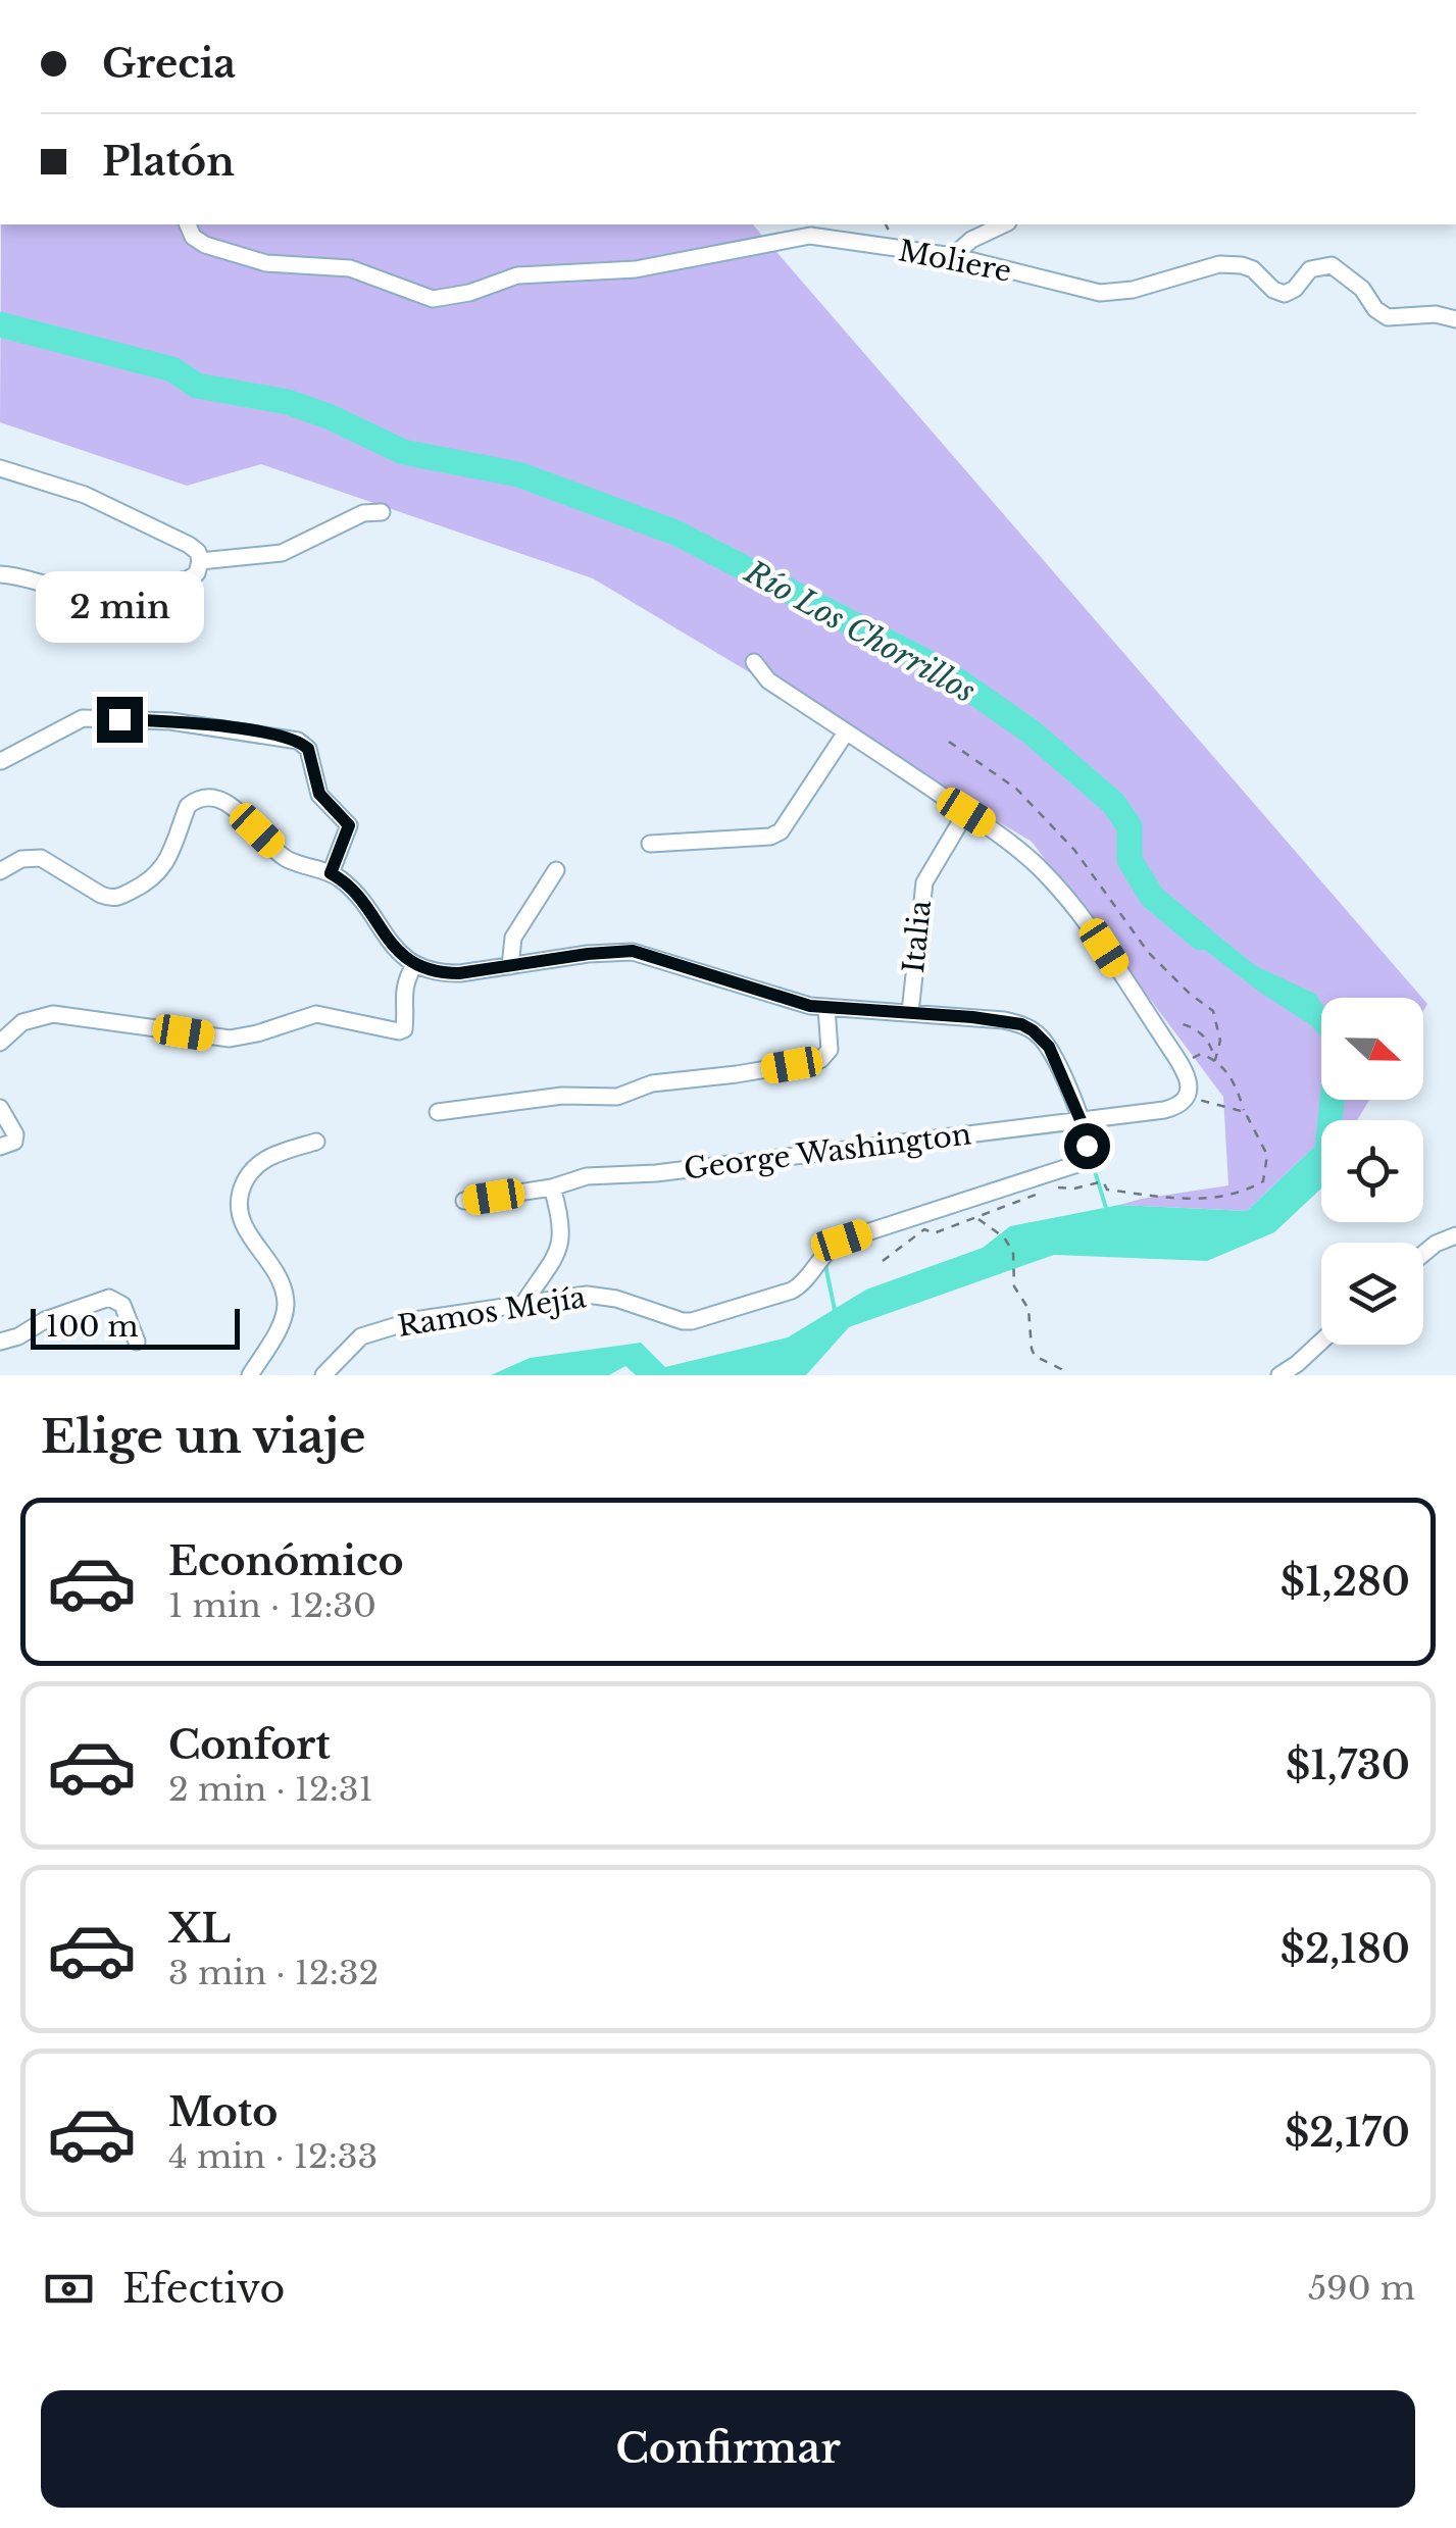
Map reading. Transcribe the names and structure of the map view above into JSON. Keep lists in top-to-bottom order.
{
  "streets": {
    "street": [
      "Moliere",
      "Italia",
      "George Washington",
      "Ramos Mejía"
    ]
  },
  "crossings": [
    ["George Washington", "Ramos Mejía"]
  ],
  "water": ["Río Los Chorrillos"],
  "scale_bar": "100 m",
  "north": "right",
  "page": {
    "banner": ["Grecia", "Platón"],
    "bubble": "2 min",
    "scale": "100 m",
    "heading": "Elige un viaje",
    "list": [
      {
        "name": "Económico",
        "note": "1 min · 12:30",
        "value": "$1,280"
      },
      {
        "name": "Confort",
        "note": "2 min · 12:31",
        "value": "$1,730"
      },
      {
        "name": "XL",
        "note": "3 min · 12:32",
        "value": "$2,180"
      },
      {
        "name": "Moto",
        "note": "4 min · 12:33",
        "value": "$2,170"
      }
    ],
    "pay": ["Efectivo", "590 m"],
    "buttons": "Confirmar"
  }
}
